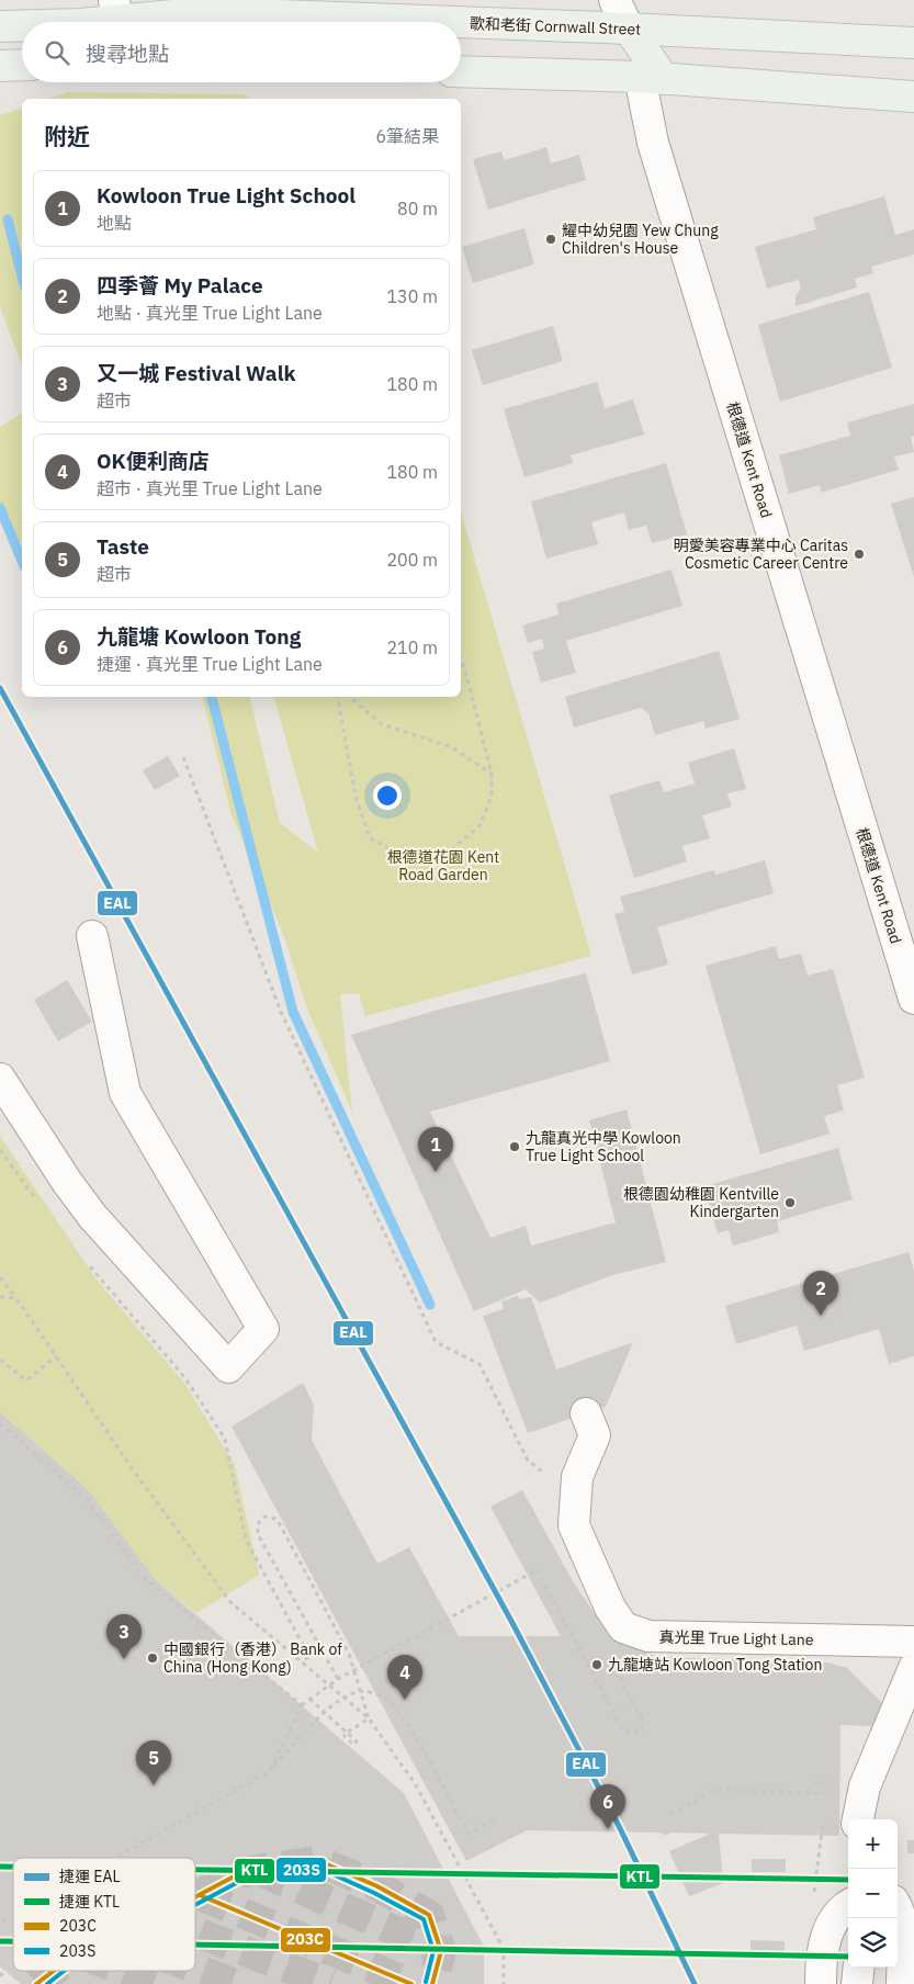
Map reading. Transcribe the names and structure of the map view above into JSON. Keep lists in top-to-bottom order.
{
  "streets": {
    "main road": ["歌和老街 Cornwall Street"],
    "street": ["根德道 Kent Road", "真光里 True Light Lane"]
  },
  "parks": ["根德道花園 Kent Road Garden"],
  "places": [
    "耀中幼兒園 Yew Chung Children's House",
    "明愛美容專業中心 Caritas Cosmetic Career Centre",
    "九龍真光中學 Kowloon True Light School",
    "根德園幼稚園 Kentville Kindergarten",
    "中國銀行（香港） Bank of China (Hong Kong)",
    "九龍塘站 Kowloon Tong Station"
  ],
  "lines": [
    "metro line EAL",
    "transit line 203C",
    "metro line KTL",
    "transit line 203S"
  ],
  "legend": [
    "捷運 EAL",
    "捷運 KTL",
    "203C",
    "203S"
  ],
  "page": {
    "search": "搜尋地點",
    "heading": ["附近", "6筆結果"],
    "list": [
      {
        "mark": "1",
        "name": "Kowloon True Light School",
        "note": "地點",
        "value": "80 m"
      },
      {
        "mark": "2",
        "name": "四季薈 My Palace",
        "note": "地點 · 真光里 True Light Lane",
        "value": "130 m"
      },
      {
        "mark": "3",
        "name": "又一城 Festival Walk",
        "note": "超市",
        "value": "180 m"
      },
      {
        "mark": "4",
        "name": "OK便利商店",
        "note": "超市 · 真光里 True Light Lane",
        "value": "180 m"
      },
      {
        "mark": "5",
        "name": "Taste",
        "note": "超市",
        "value": "200 m"
      },
      {
        "mark": "6",
        "name": "九龍塘 Kowloon Tong",
        "note": "捷運 · 真光里 True Light Lane",
        "value": "210 m"
      }
    ],
    "pins": [
      "1",
      "2",
      "3",
      "4",
      "5",
      "6"
    ],
    "map_buttons": ["+", "−"]
  }
}
